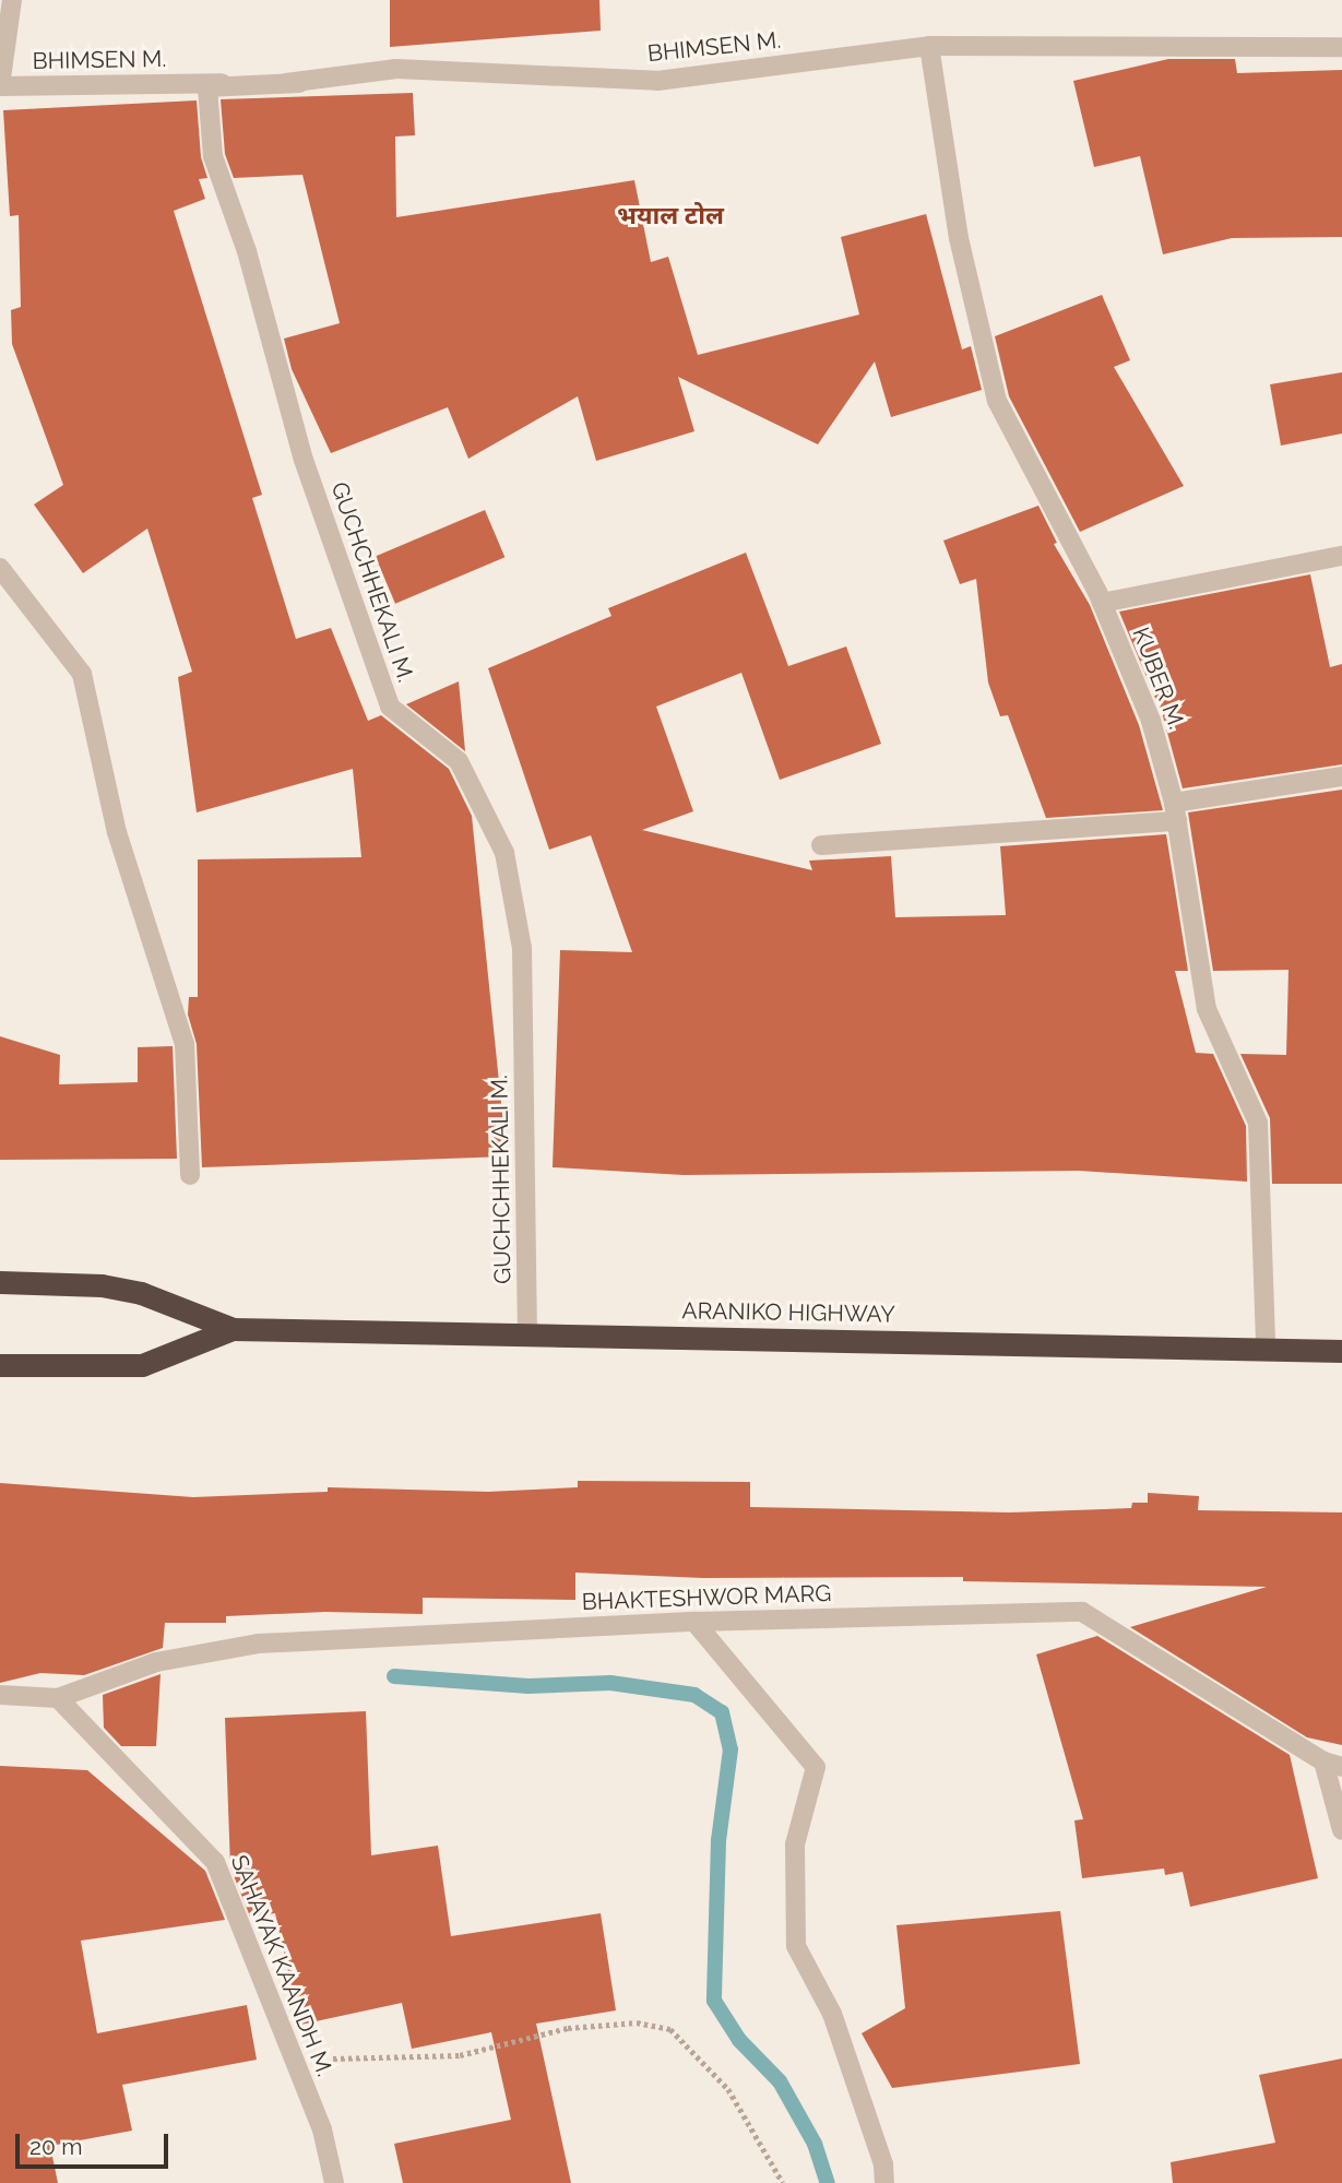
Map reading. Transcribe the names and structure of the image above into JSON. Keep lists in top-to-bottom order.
{
  "streets": {
    "highway": ["ARANIKO HIGHWAY"],
    "street": [
      "BHIMSEN M.",
      "GUCHCHHEKALI M.",
      "KUBER M.",
      "BHAKTESHWOR MARG",
      "SAHAYAK KAANDH M."
    ]
  },
  "crossings": [
    ["BHIMSEN M.", "GUCHCHHEKALI M."],
    ["BHIMSEN M.", "KUBER M."],
    ["GUCHCHHEKALI M.", "ARANIKO HIGHWAY"],
    ["KUBER M.", "ARANIKO HIGHWAY"],
    ["BHAKTESHWOR MARG", "SAHAYAK KAANDH M."]
  ],
  "districts": ["भयाल टोल"],
  "scale_bar": "20 m"
}
